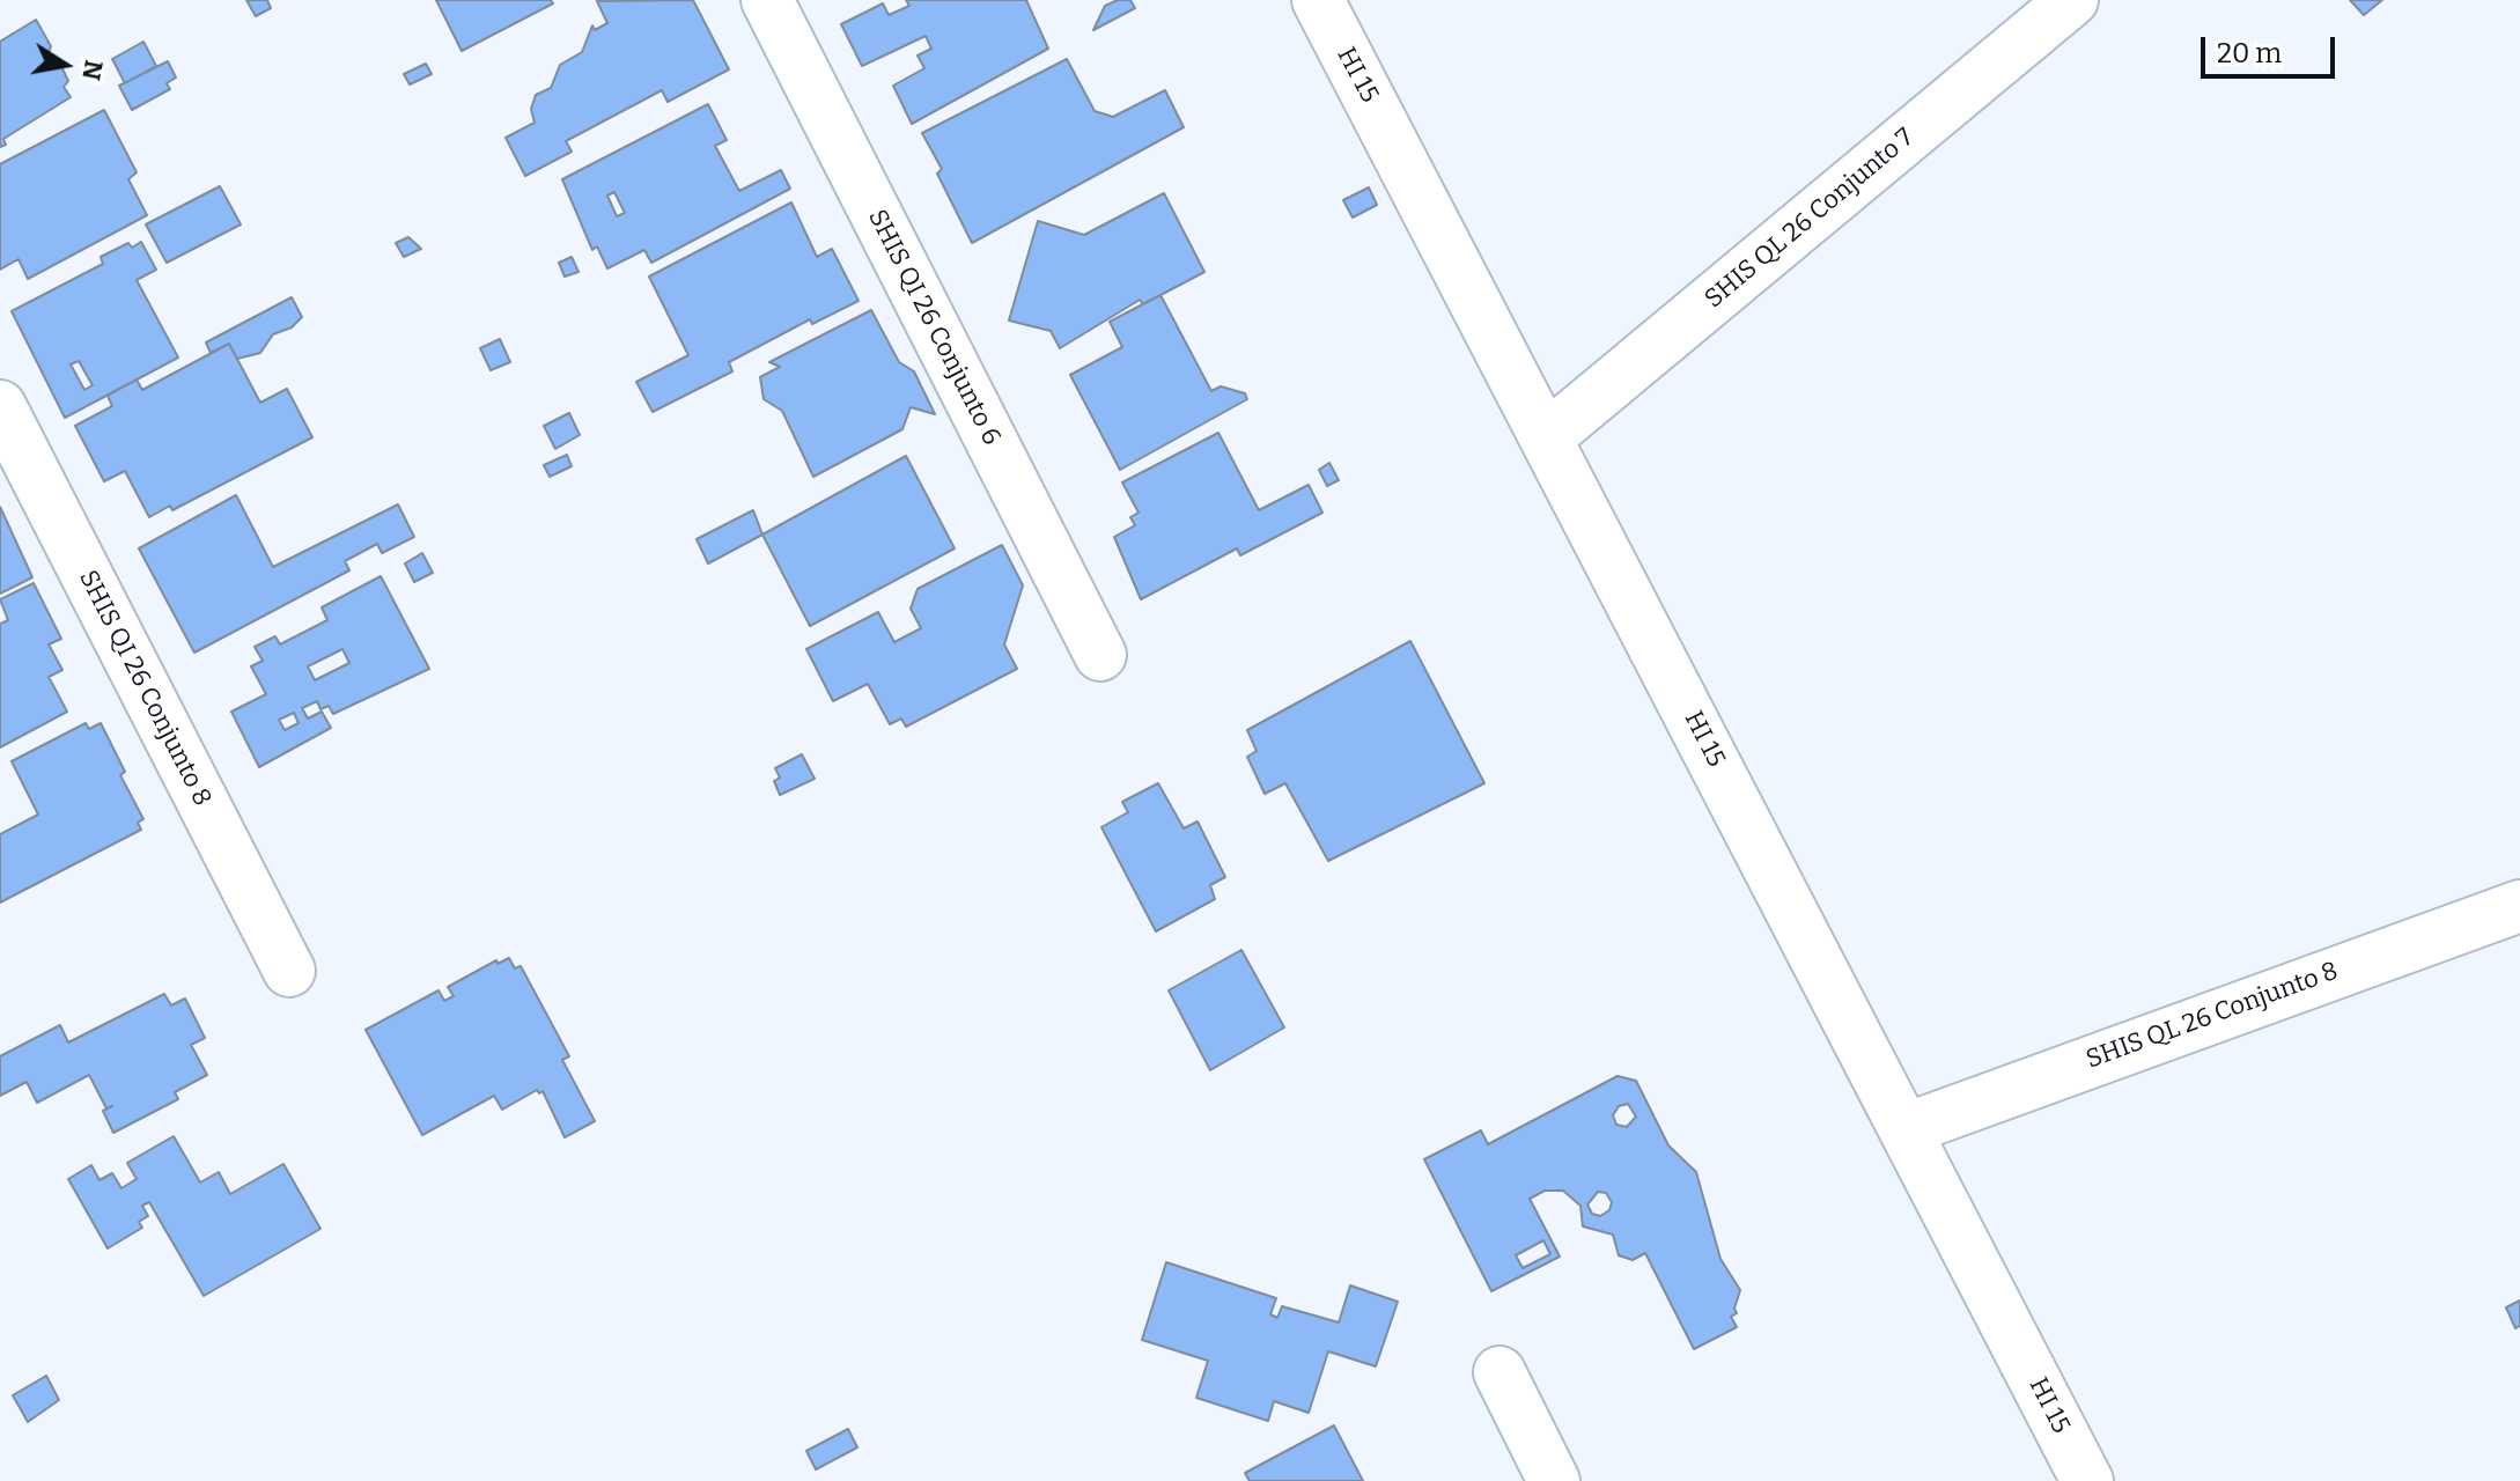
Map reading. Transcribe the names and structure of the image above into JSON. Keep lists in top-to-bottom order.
{
  "streets": {
    "street": [
      "HI 15",
      "SHIS QL 26 Conjunto 7",
      "SHIS QI 26 Conjunto 6",
      "SHIS QI 26 Conjunto 8",
      "SHIS QL 26 Conjunto 8"
    ]
  },
  "crossings": [
    ["HI 15", "SHIS QL 26 Conjunto 7"],
    ["HI 15", "SHIS QL 26 Conjunto 8"]
  ],
  "scale_bar": "20 m",
  "north": "right"
}
